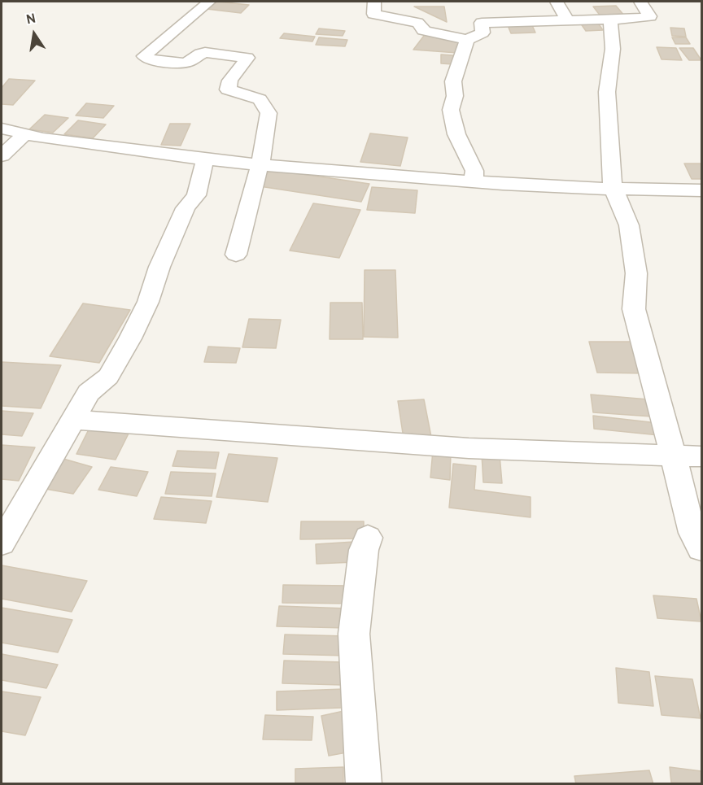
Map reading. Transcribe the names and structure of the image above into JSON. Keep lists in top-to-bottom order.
{
  "north": "top"
}
